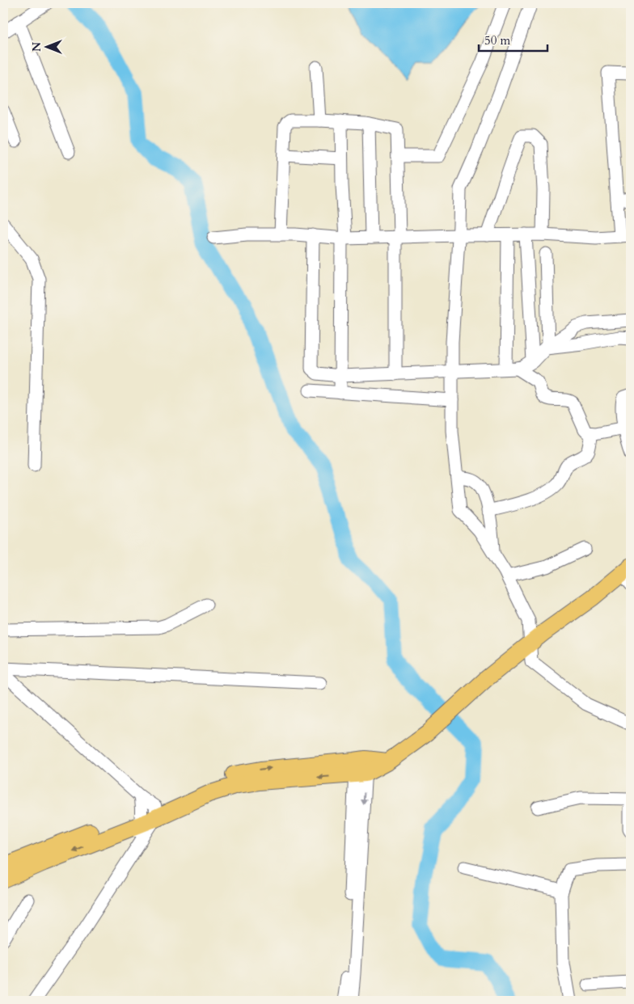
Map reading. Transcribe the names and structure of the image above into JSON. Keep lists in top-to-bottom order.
{
  "scale_bar": "50 m",
  "north": "left"
}
